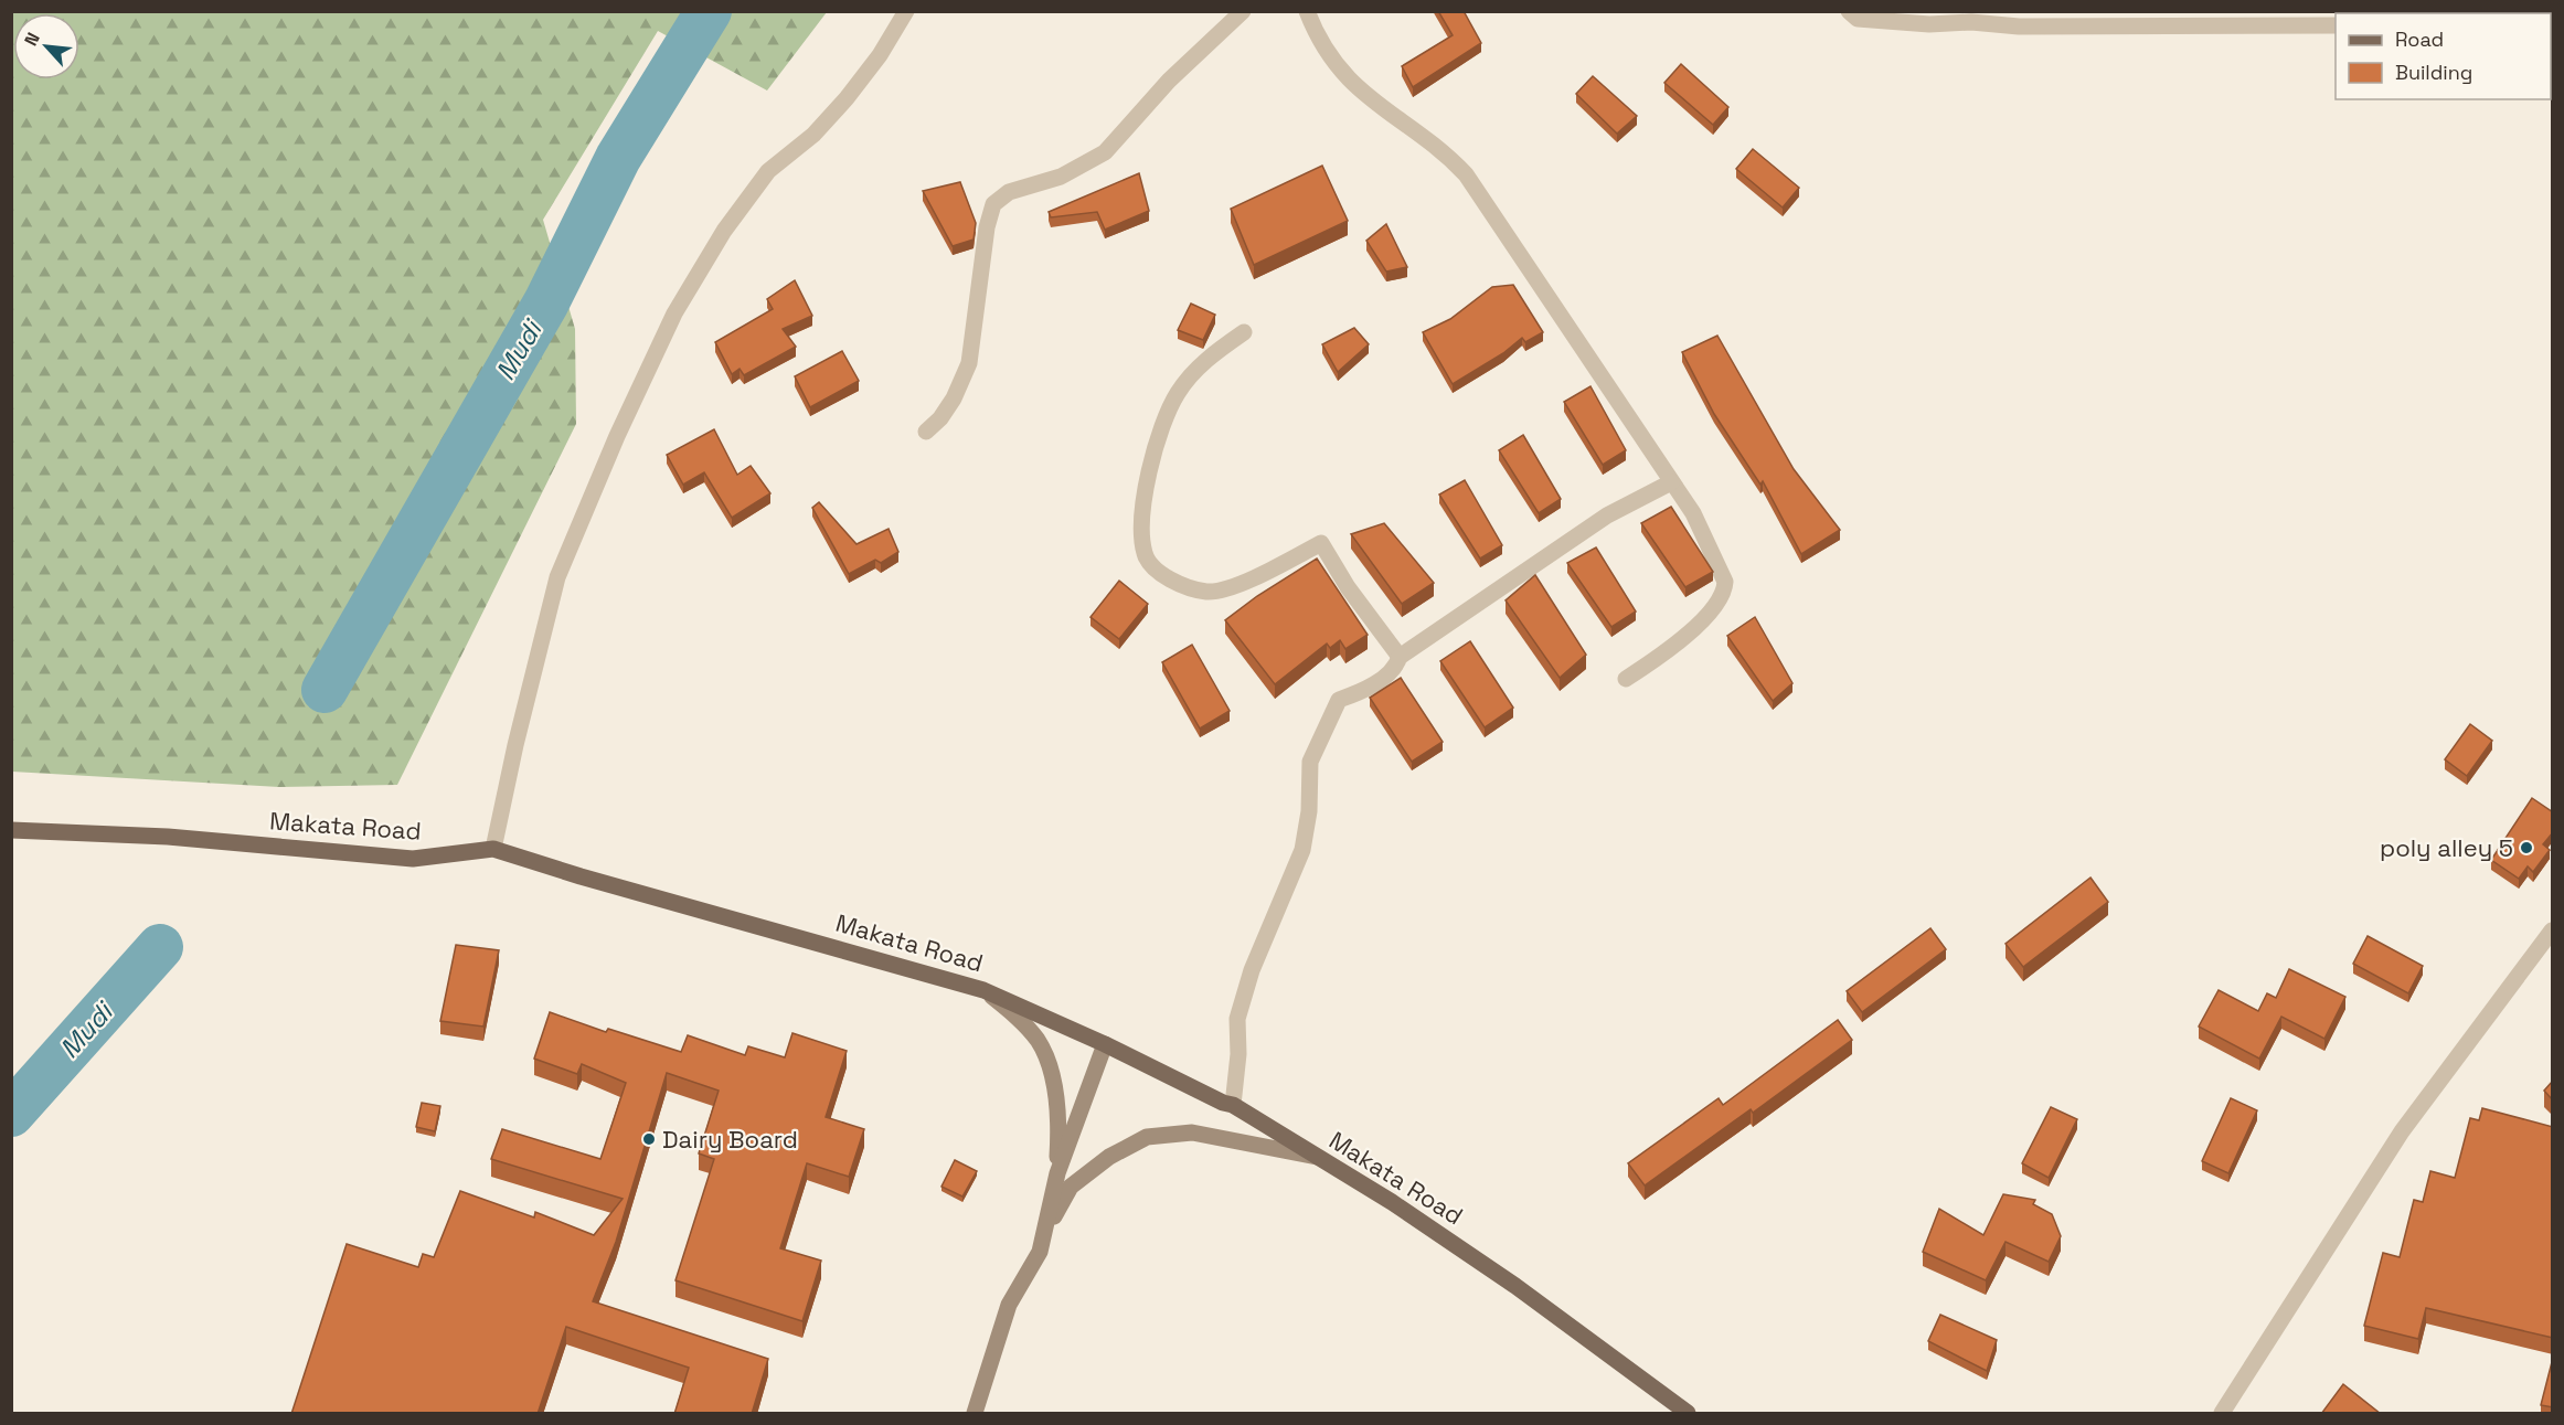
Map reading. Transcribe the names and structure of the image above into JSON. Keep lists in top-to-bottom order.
{
  "streets": {
    "main road": ["Makata Road"]
  },
  "water": ["Mudi"],
  "places": ["poly alley 5", "Dairy Board"],
  "legend": ["Road", "Building"],
  "north": "top left"
}
